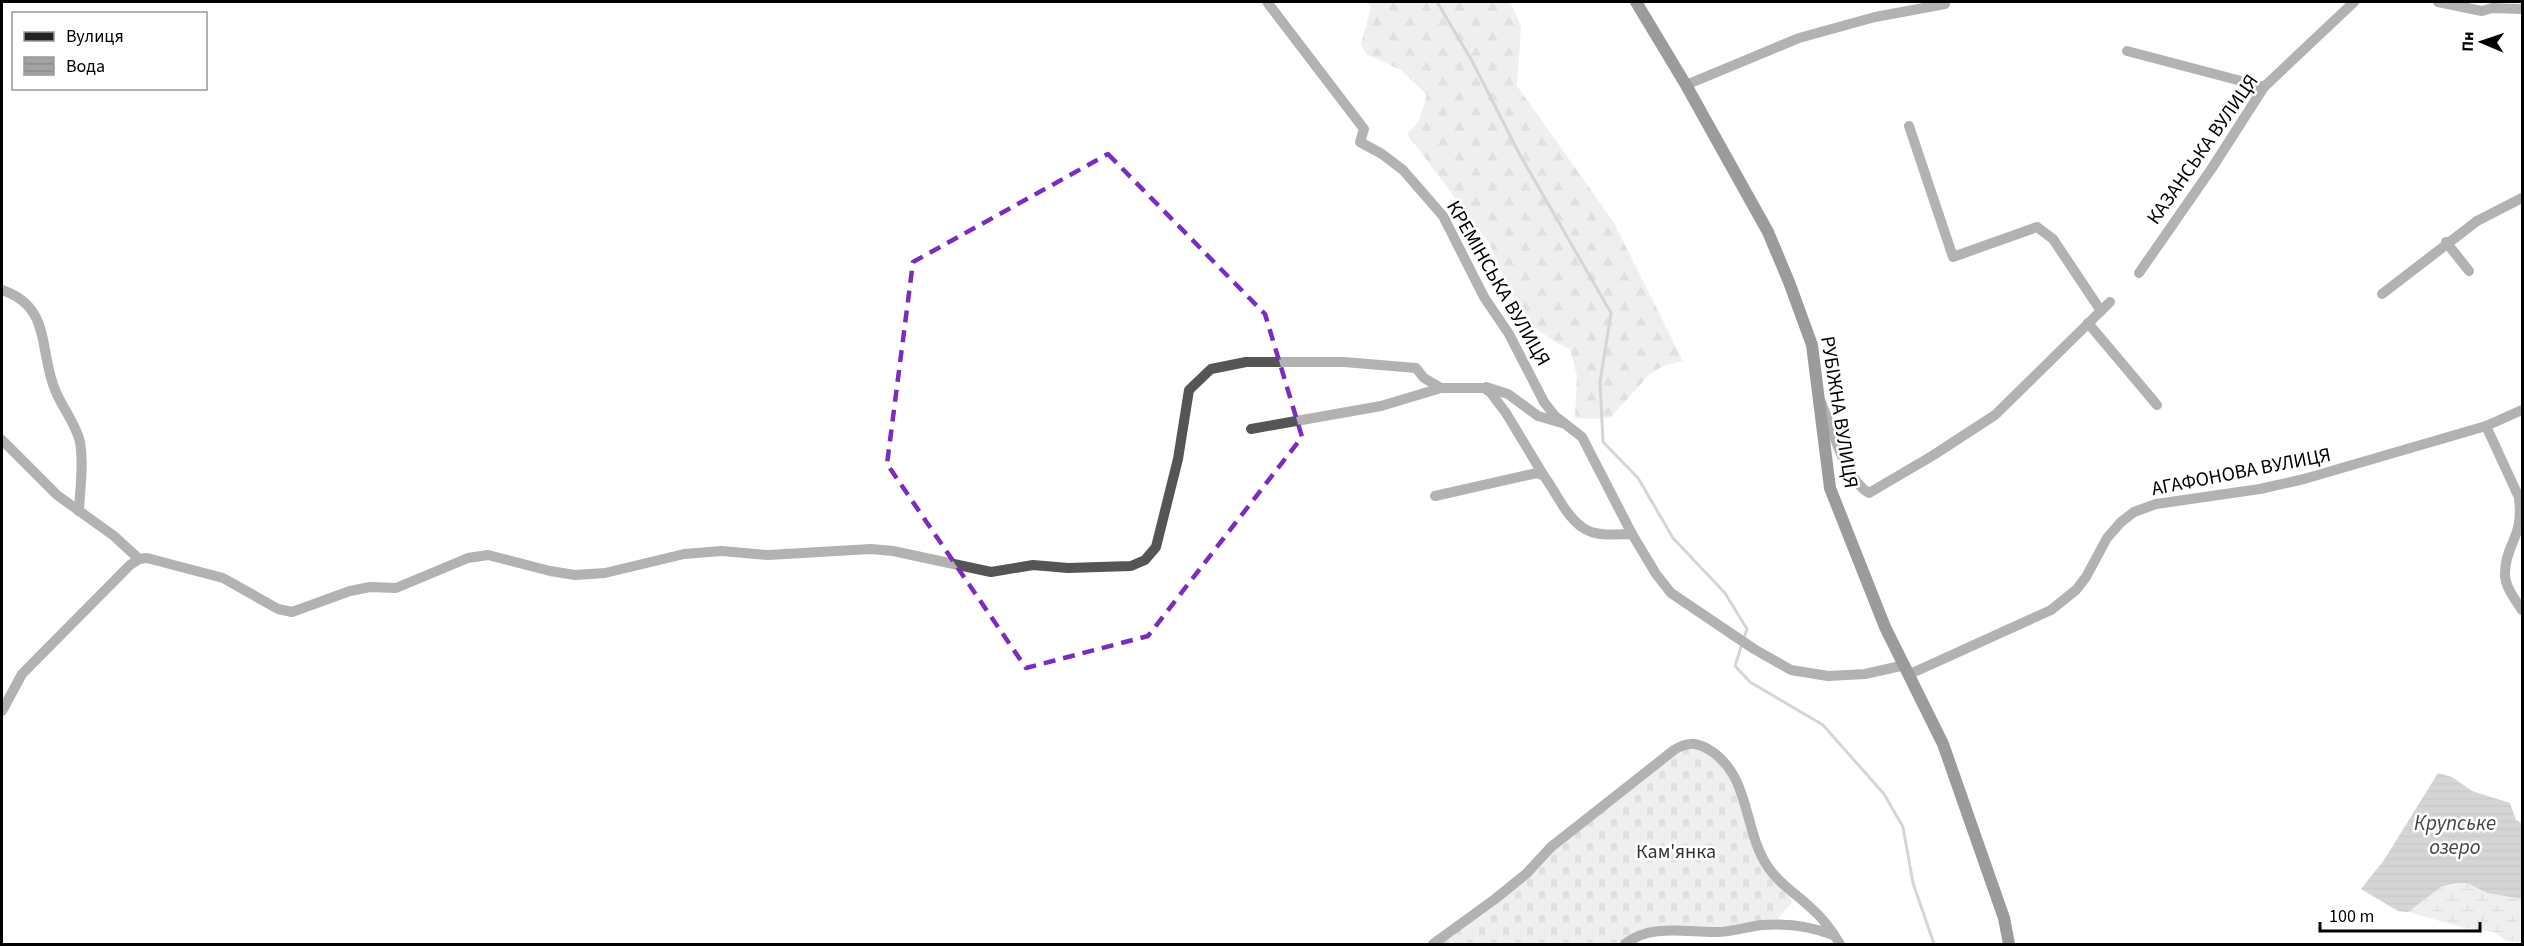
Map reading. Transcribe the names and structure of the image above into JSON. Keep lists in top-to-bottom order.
{
  "streets": {
    "street": [
      "КАЗАНСЬКА ВУЛИЦЯ",
      "КРЕМІНСЬКА ВУЛИЦЯ",
      "РУБІЖНА ВУЛИЦЯ",
      "АГАФОНОВА ВУЛИЦЯ"
    ]
  },
  "crossings": [
    ["КРЕМІНСЬКА ВУЛИЦЯ", "РУБІЖНА ВУЛИЦЯ"],
    ["КРЕМІНСЬКА ВУЛИЦЯ", "АГАФОНОВА ВУЛИЦЯ"],
    ["РУБІЖНА ВУЛИЦЯ", "АГАФОНОВА ВУЛИЦЯ"]
  ],
  "water": ["Крупське озеро"],
  "parks": ["Кам'янка"],
  "legend": ["Вулиця", "Вода"],
  "scale_bar": "100 m",
  "north": "left"
}
